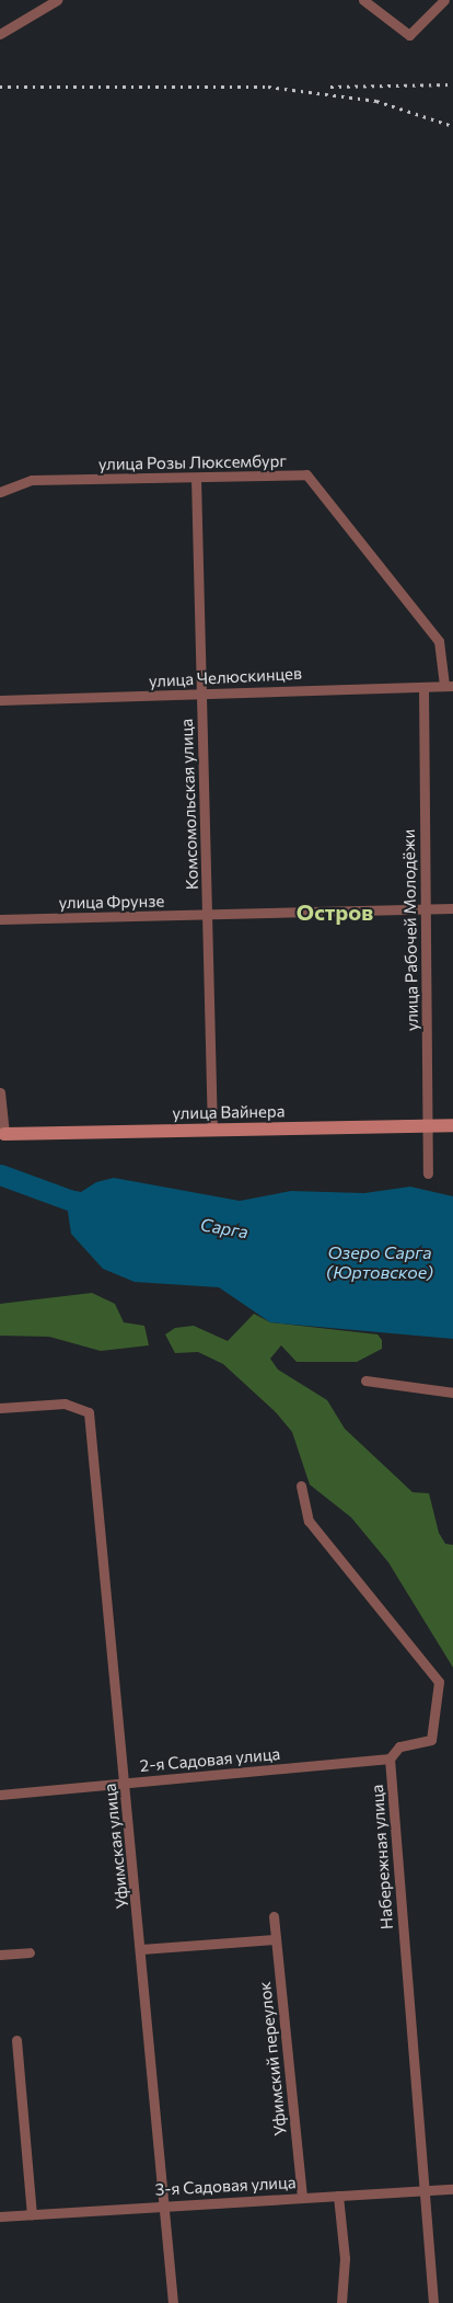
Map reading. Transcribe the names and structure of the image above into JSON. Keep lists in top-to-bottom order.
{
  "streets": {
    "street": [
      "улица Розы Люксембург",
      "улица Челюскинцев",
      "Комсомольская улица",
      "улица Фрунзе",
      "улица Рабочей Молодёжи",
      "улица Вайнера",
      "2-я Садовая улица",
      "Уфимская улица",
      "Набережная улица",
      "Уфимский переулок",
      "3-я Садовая улица"
    ]
  },
  "crossings": [
    ["улица Розы Люксембург", "улица Челюскинцев"],
    ["улица Розы Люксембург", "Комсомольская улица"],
    ["улица Челюскинцев", "Комсомольская улица"],
    ["улица Челюскинцев", "улица Рабочей Молодёжи"],
    ["Комсомольская улица", "улица Фрунзе"],
    ["Комсомольская улица", "улица Вайнера"],
    ["улица Фрунзе", "улица Рабочей Молодёжи"],
    ["улица Рабочей Молодёжи", "улица Вайнера"],
    ["2-я Садовая улица", "Уфимская улица"],
    ["2-я Садовая улица", "Набережная улица"],
    ["Уфимская улица", "3-я Садовая улица"],
    ["Набережная улица", "3-я Садовая улица"],
    ["Уфимский переулок", "3-я Садовая улица"]
  ],
  "districts": ["Остров"],
  "water": ["Сарга", "Озеро Сарга (Юртовское)"]
}
